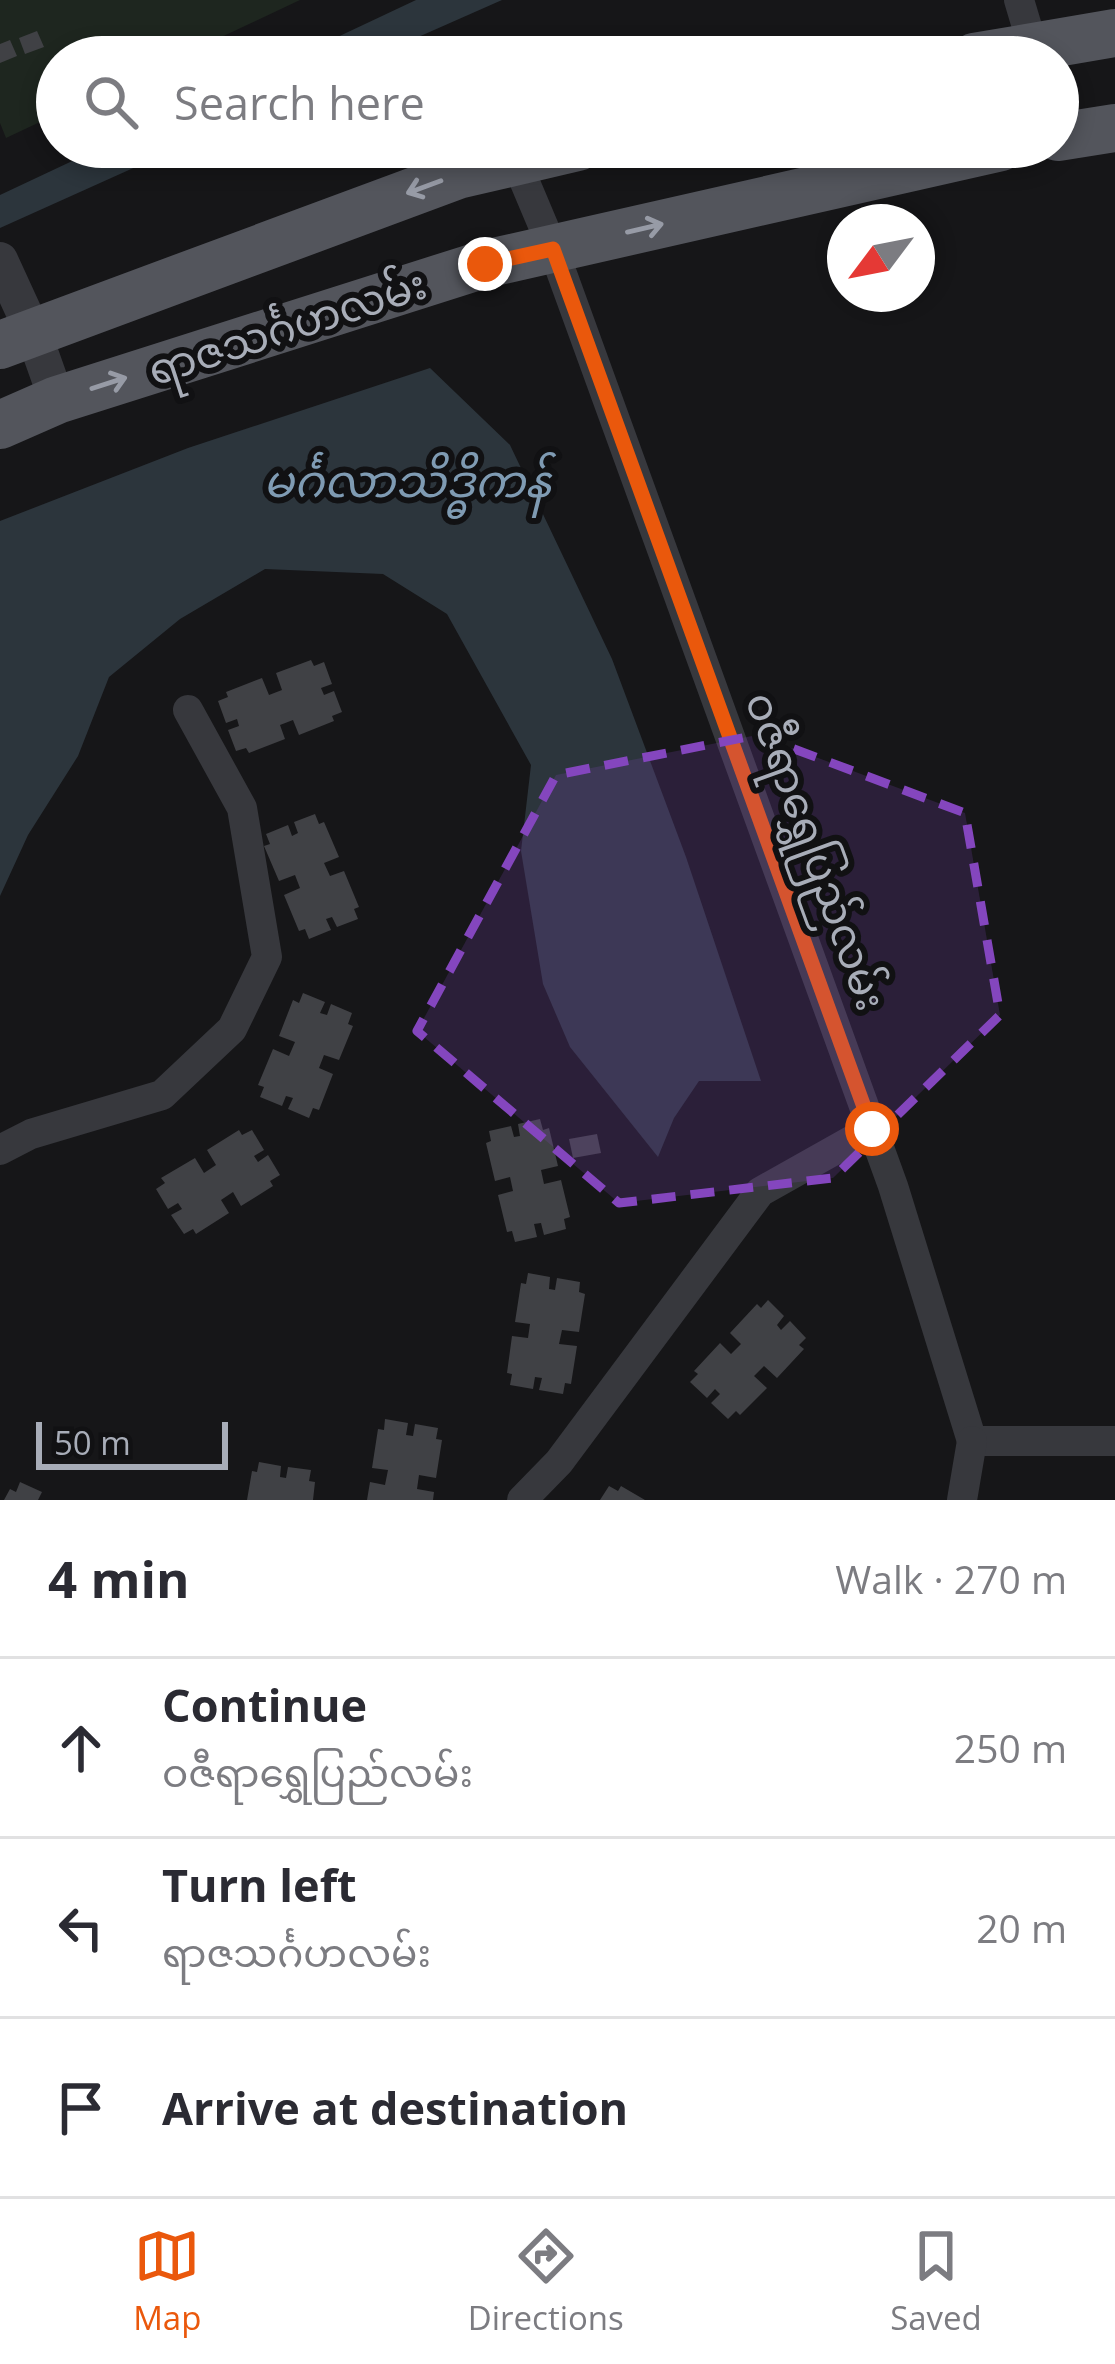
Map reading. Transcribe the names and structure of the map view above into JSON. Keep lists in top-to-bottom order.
{
  "streets": {
    "main road": ["ရာဇသင်္ဂဟလမ်း"],
    "street": ["ဝဇီရာရွှေပြည်လမ်း"]
  },
  "crossings": [
    ["ရာဇသင်္ဂဟလမ်း", "ဝဇီရာရွှေပြည်လမ်း"]
  ],
  "water": ["မင်္ဂလာသိဒ္ဓိကန်"],
  "scale_bar": "50 m",
  "north": "bottom left",
  "page": {
    "search": "Search here",
    "scale": "50 m",
    "heading": ["4 min", "Walk · 270 m"],
    "list": [
      ["Continue", "ဝဇီရာရွှေပြည်လမ်း", "250 m"],
      ["Turn left", "ရာဇသင်္ဂဟလမ်း", "20 m"],
      "Arrive at destination"
    ],
    "nav": ["Map", "Directions", "Saved"]
  }
}
